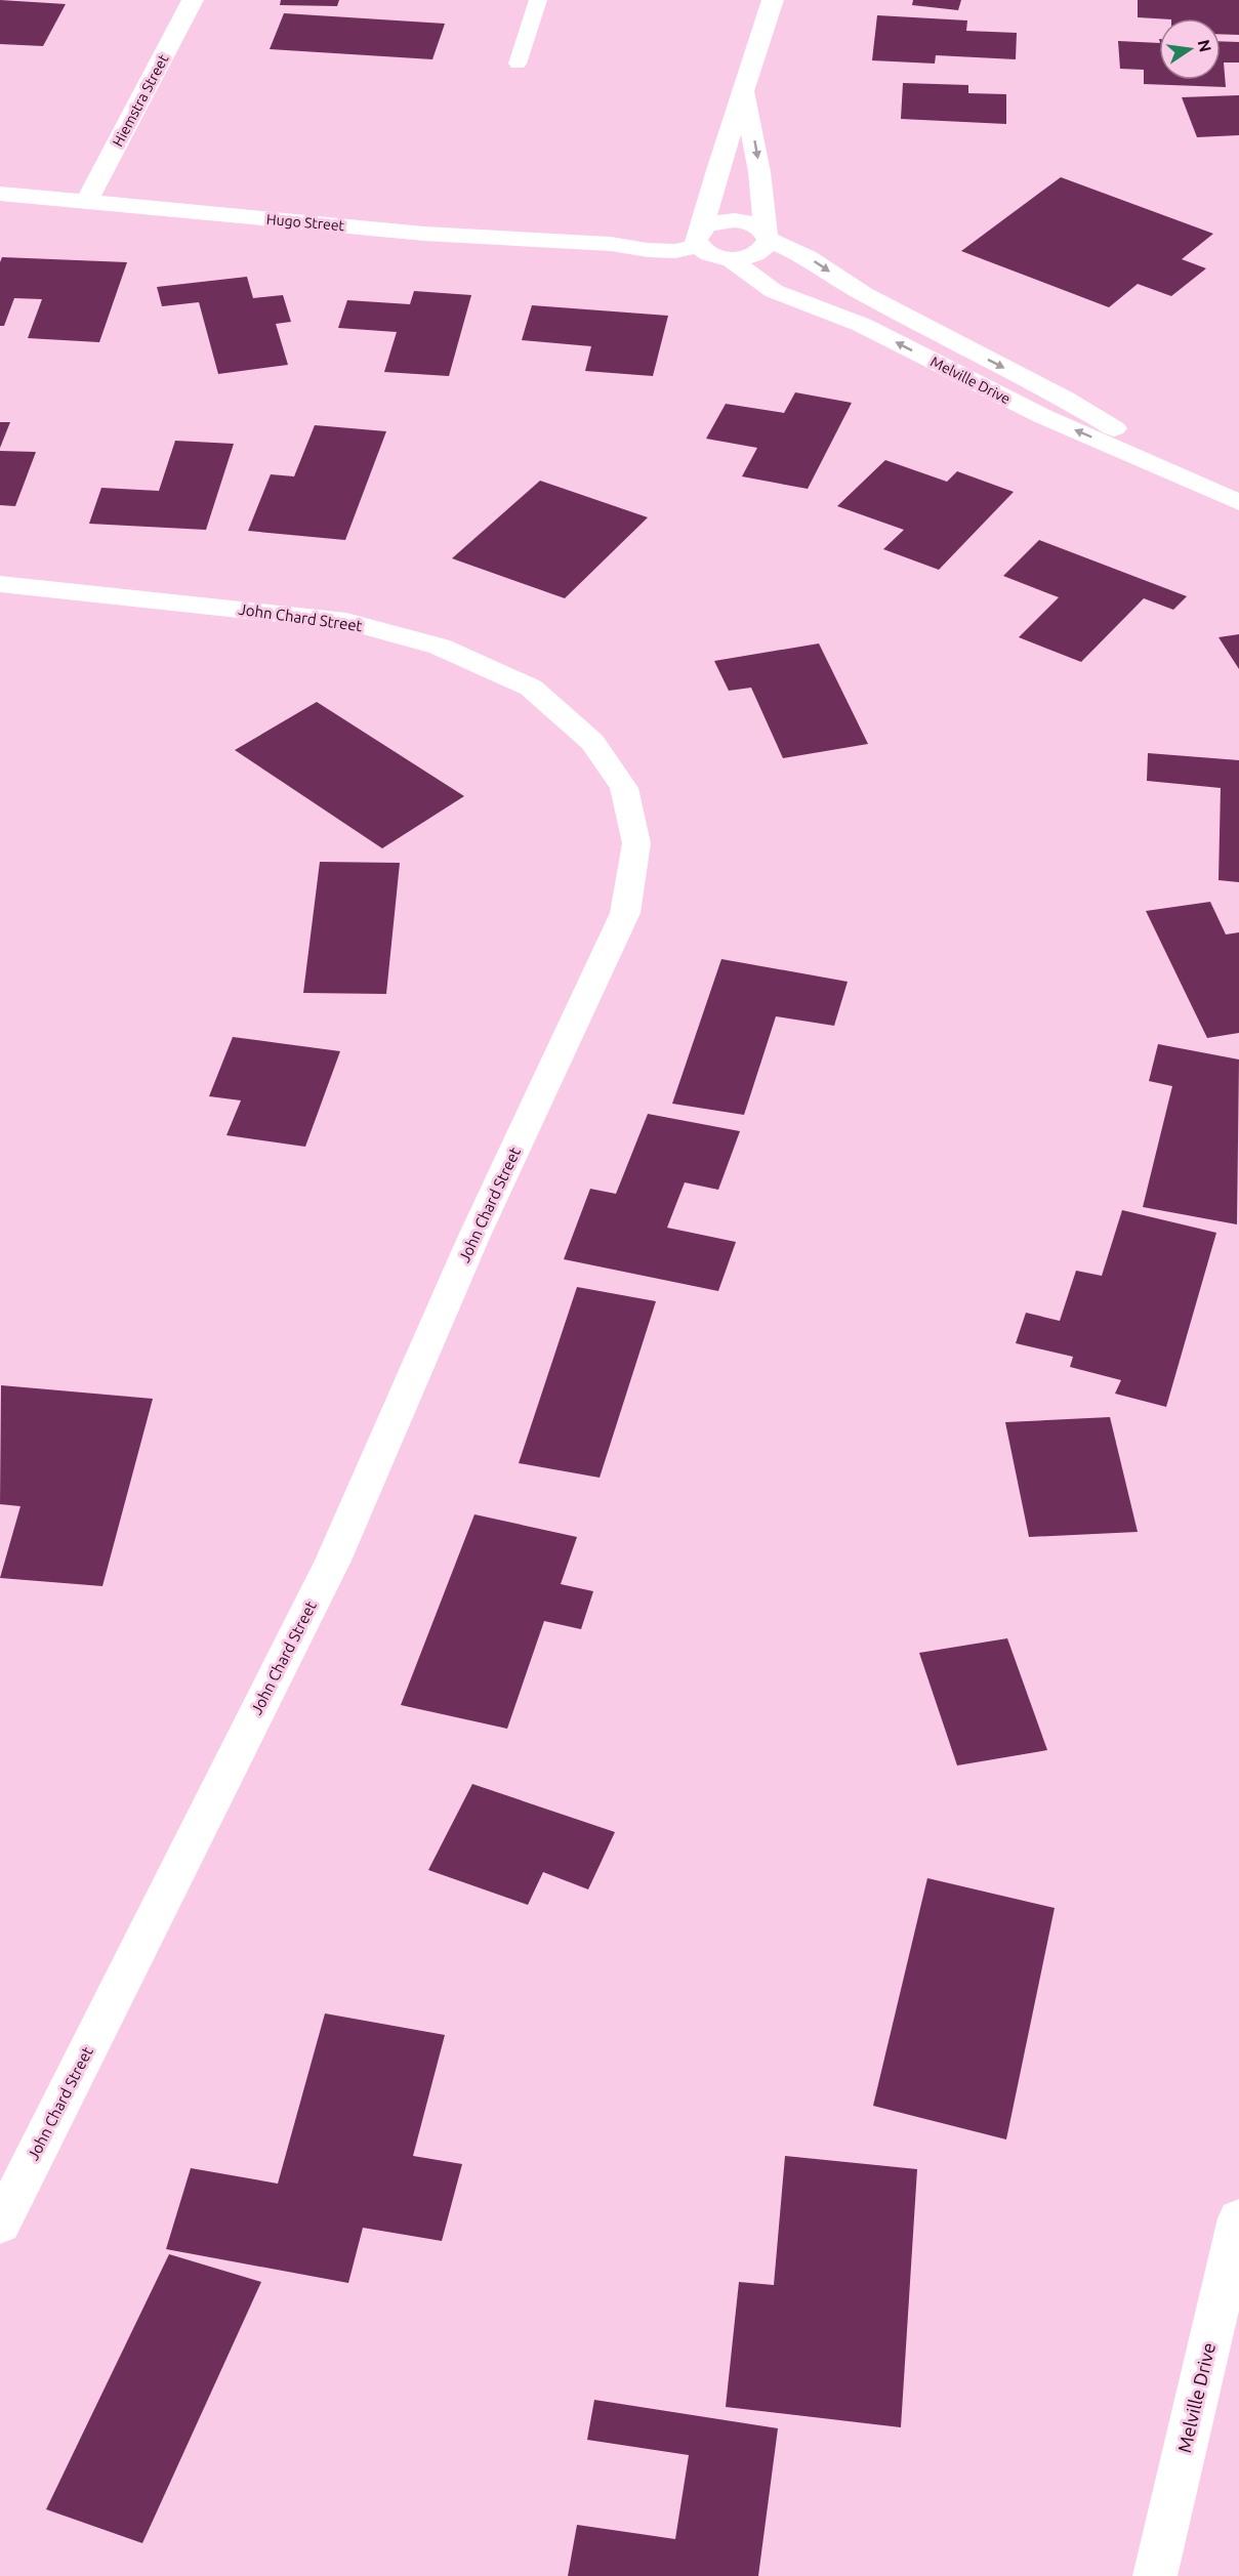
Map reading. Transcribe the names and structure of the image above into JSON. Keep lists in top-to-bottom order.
{
  "streets": {
    "street": [
      "Hiemstra Street",
      "Hugo Street",
      "Melville Drive",
      "John Chard Street"
    ]
  },
  "crossings": [
    ["Hiemstra Street", "Hugo Street"],
    ["Hugo Street", "Melville Drive"]
  ],
  "north": "right"
}
